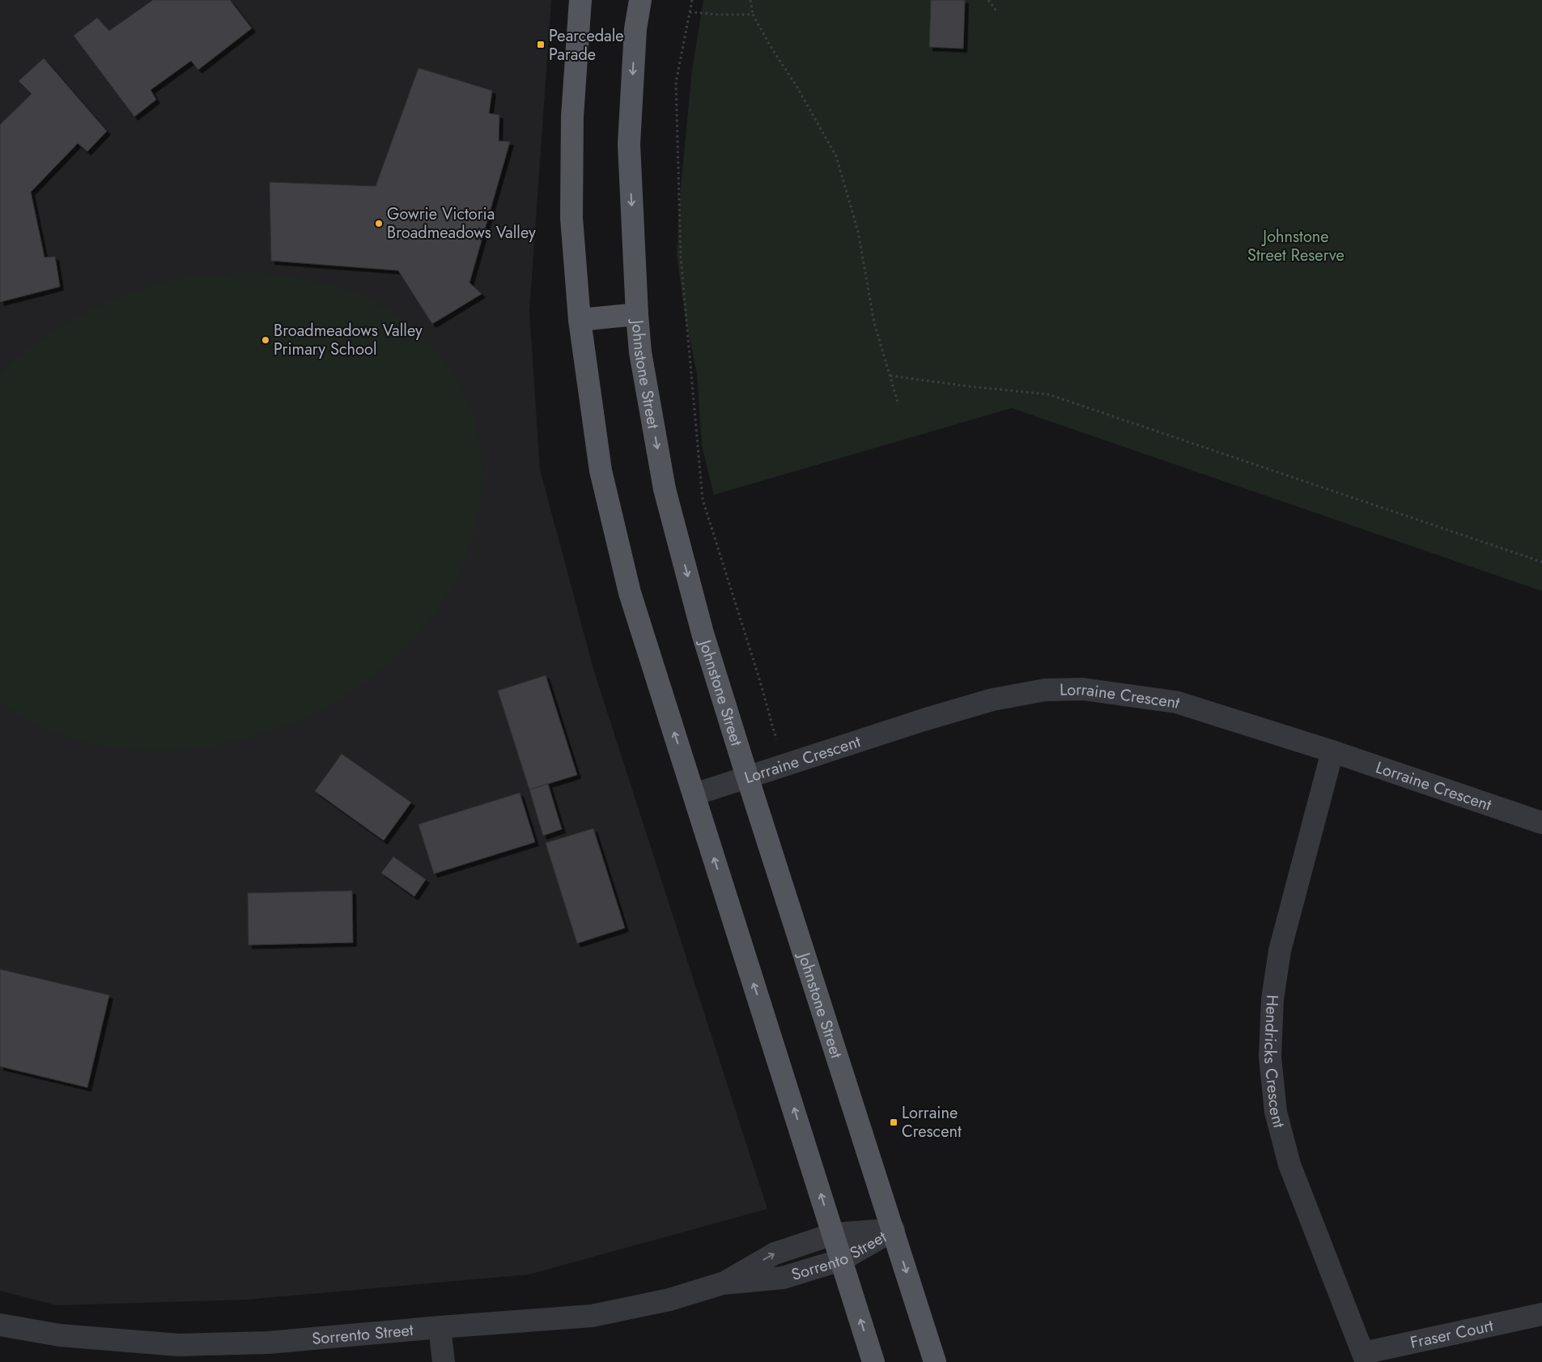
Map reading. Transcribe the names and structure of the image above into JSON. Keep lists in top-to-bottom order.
{
  "streets": {
    "main road": ["Johnstone Street"],
    "street": [
      "Lorraine Crescent",
      "Hendricks Crescent",
      "Sorrento Street",
      "Fraser Court"
    ]
  },
  "crossings": [
    ["Johnstone Street", "Lorraine Crescent"],
    ["Johnstone Street", "Sorrento Street"],
    ["Lorraine Crescent", "Hendricks Crescent"],
    ["Hendricks Crescent", "Fraser Court"]
  ],
  "parks": ["Johnstone Street Reserve"],
  "places": {
    "transit": ["Pearcedale Parade", "Lorraine Crescent"],
    "other": ["Gowrie Victoria Broadmeadows Valley", "Broadmeadows Valley Primary School"]
  }
}
